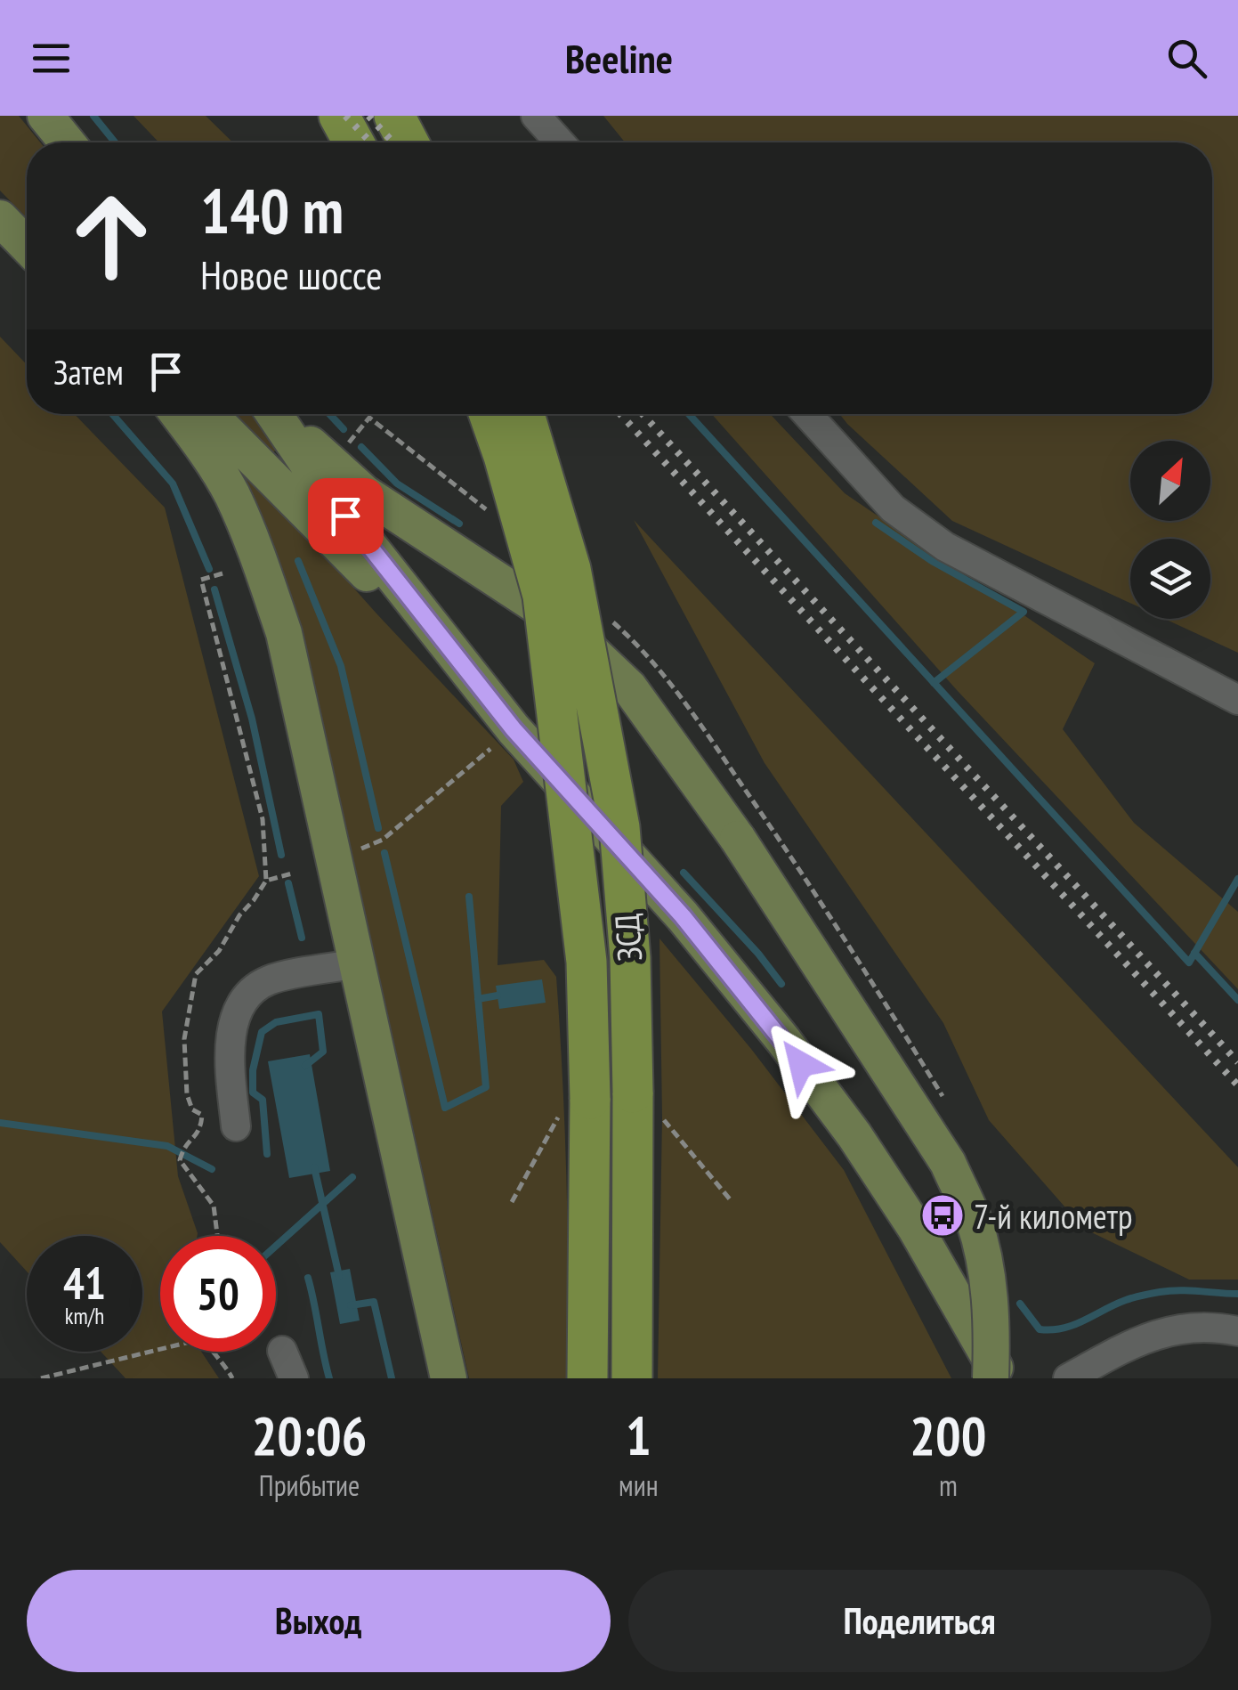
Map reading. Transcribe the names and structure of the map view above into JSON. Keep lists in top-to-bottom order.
{
  "streets": {
    "highway": ["ЗСД"]
  },
  "places": {
    "bus stop": ["7-й километр"]
  },
  "north": "top right",
  "page": {
    "header": "Beeline",
    "turn": ["140 m", "Новое шоссе"],
    "then": "Затем",
    "speed": "41 km/h",
    "limit": "50",
    "eta": [
      "20:06",
      "Прибытие",
      "1",
      "мин",
      "200",
      "m"
    ],
    "buttons": ["Выход", "Поделиться"]
  }
}
